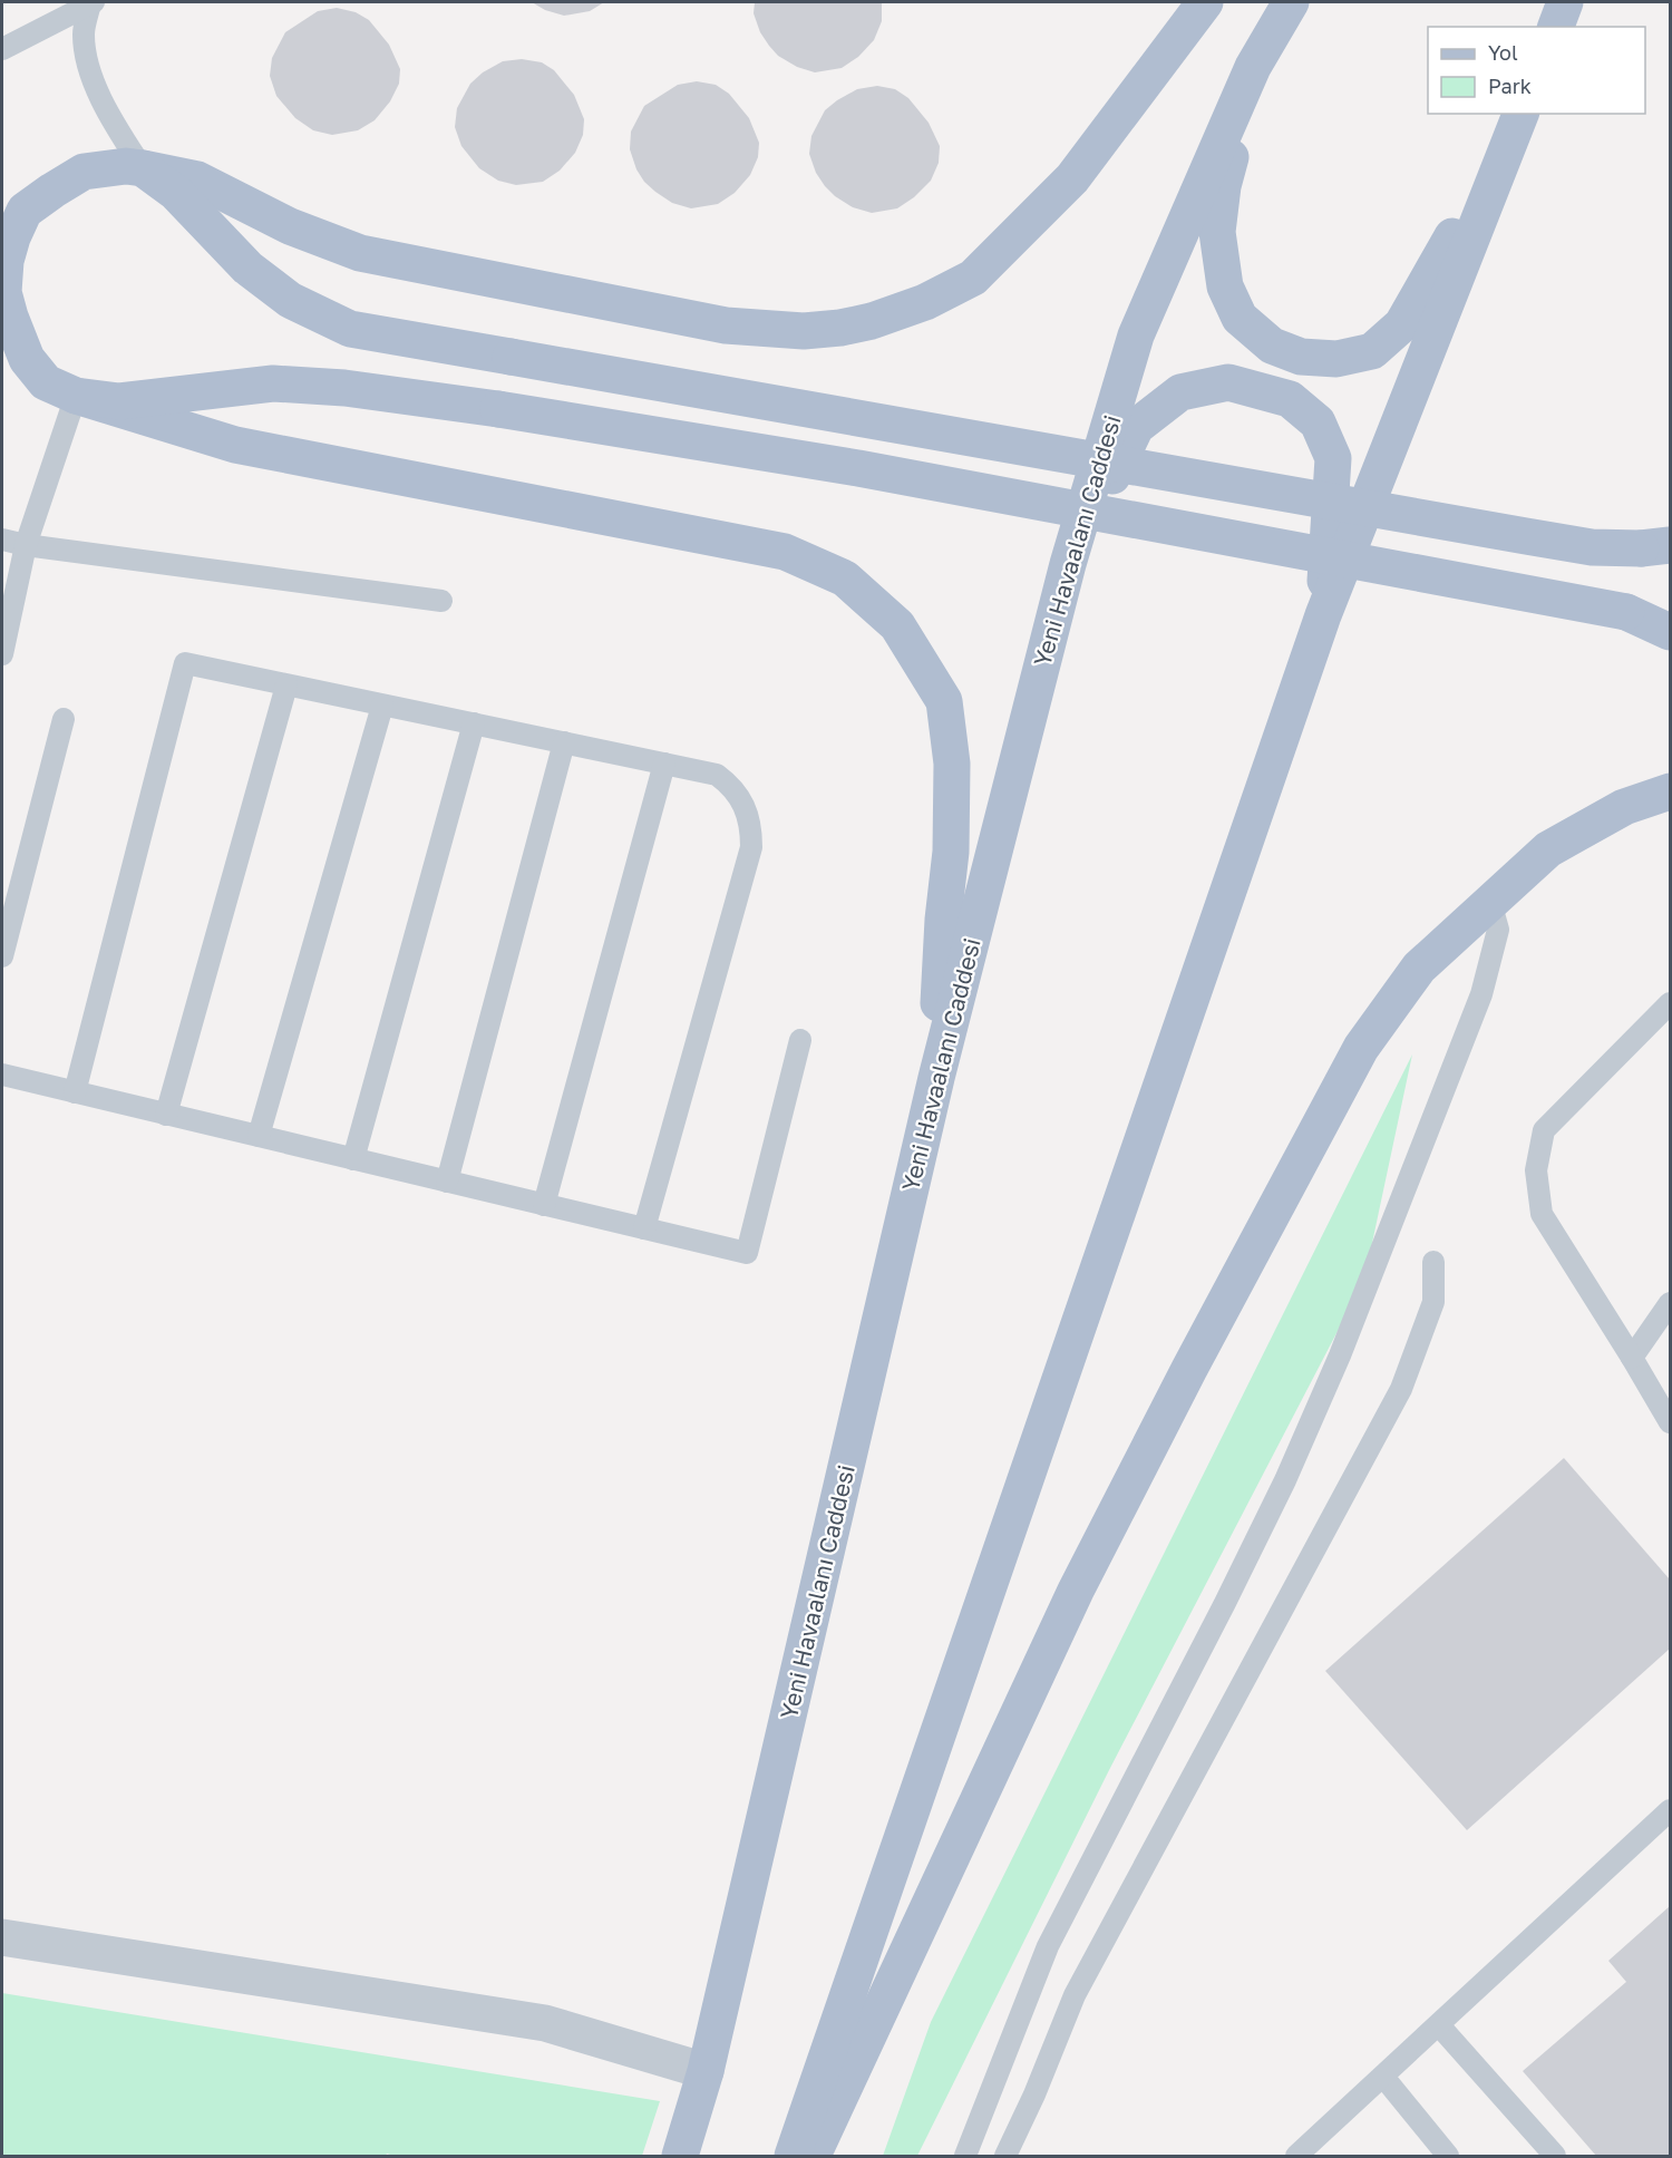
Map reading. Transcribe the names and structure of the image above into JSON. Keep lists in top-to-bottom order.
{
  "streets": {
    "main road": ["Yeni Havaalanı Caddesi"]
  },
  "legend": ["Yol", "Park"]
}
